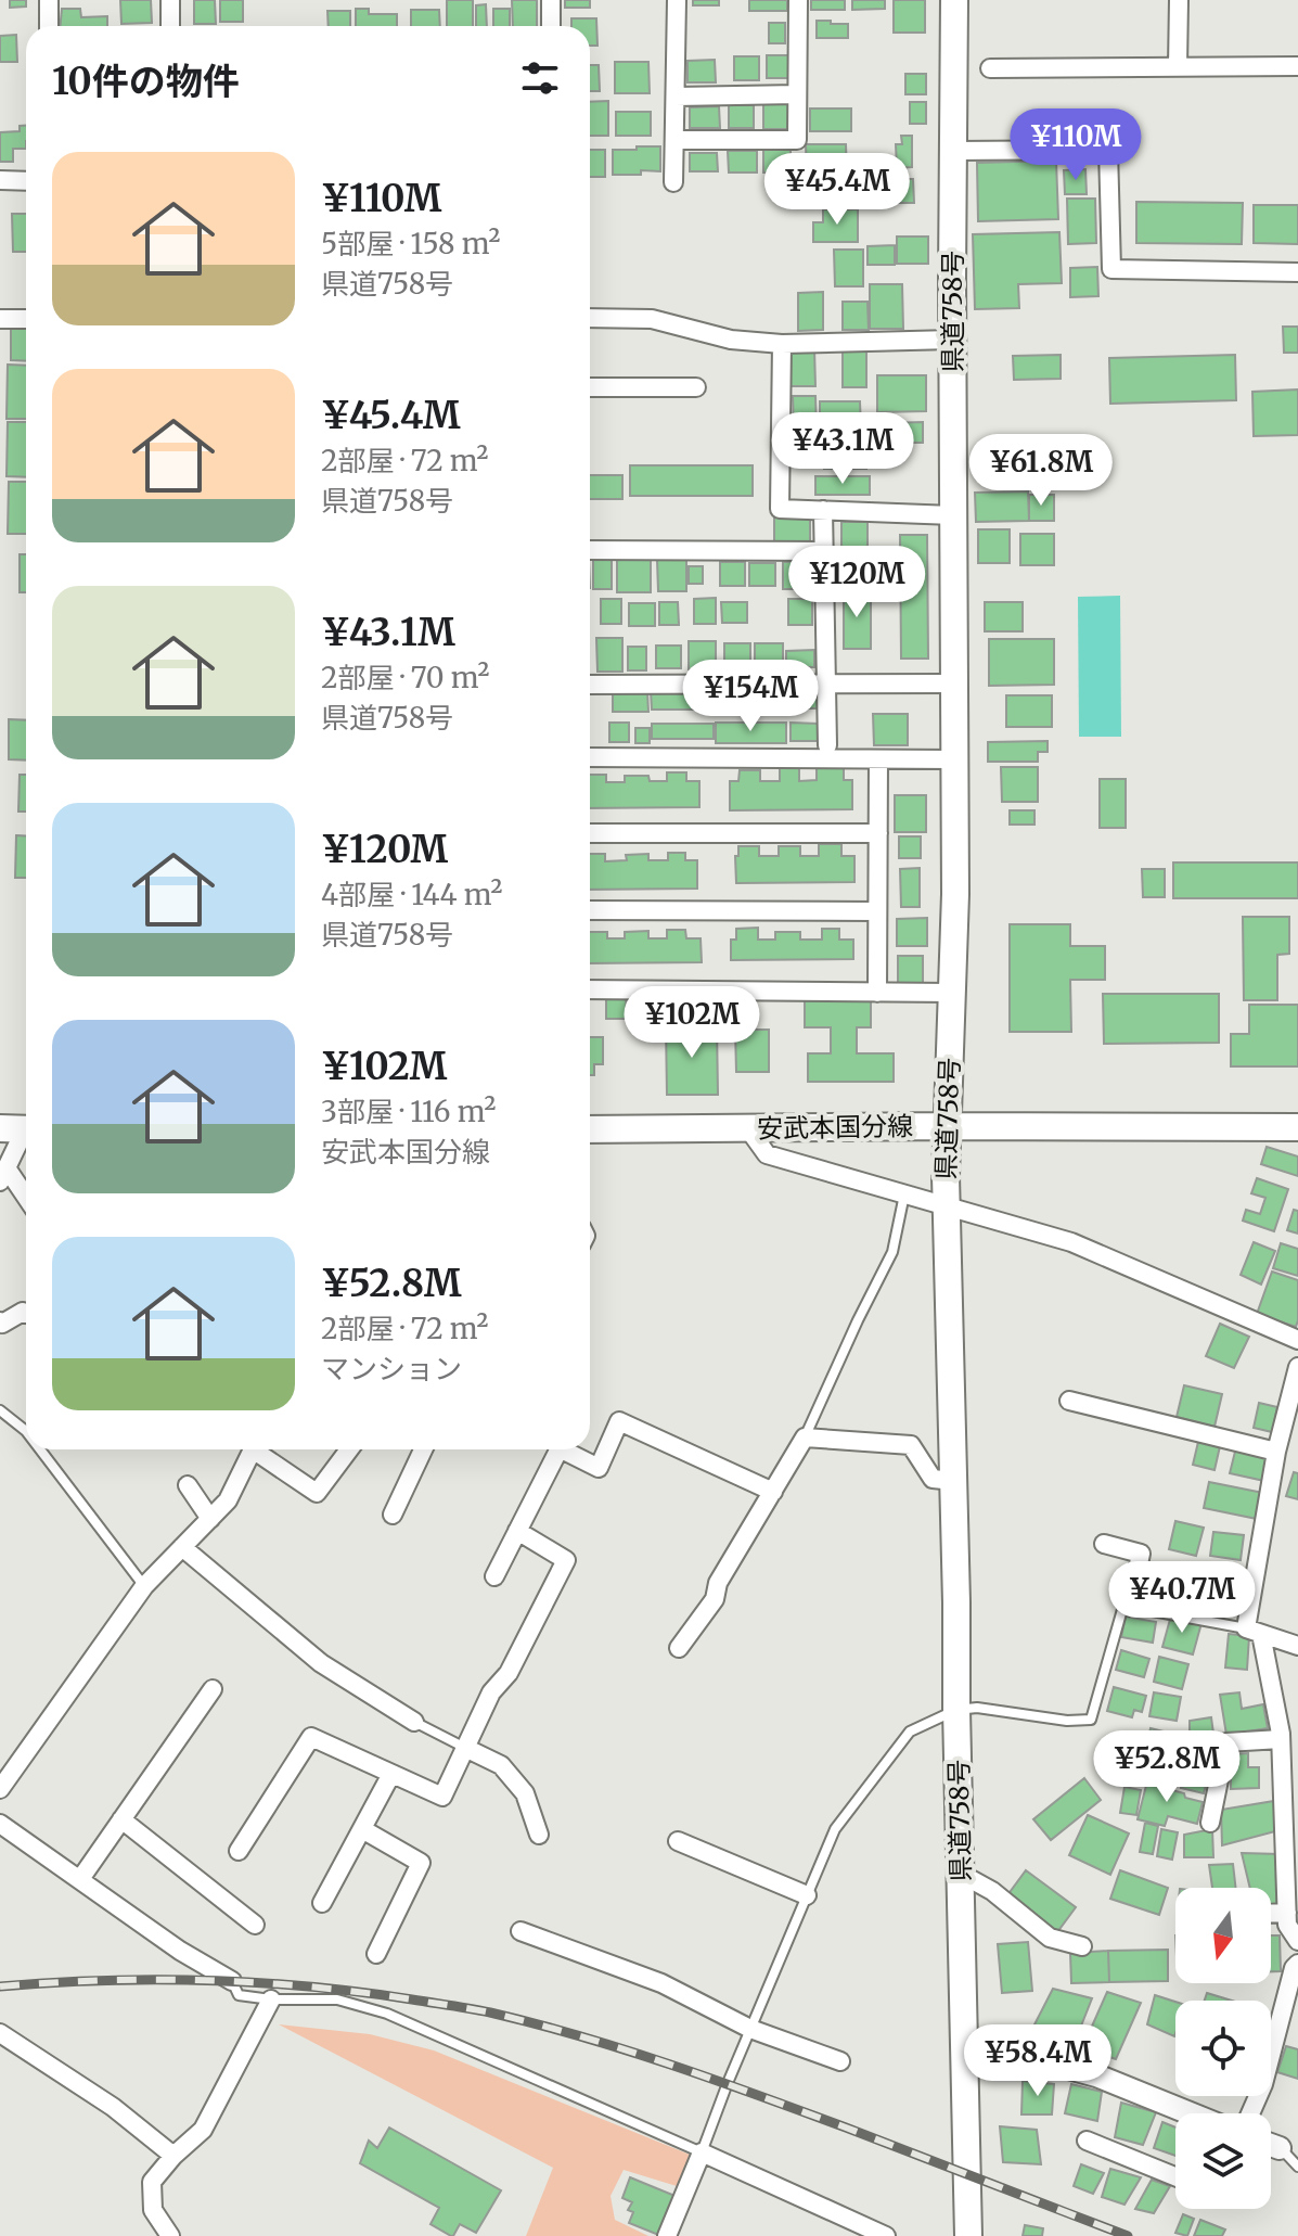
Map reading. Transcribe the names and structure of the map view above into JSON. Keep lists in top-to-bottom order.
{
  "streets": {
    "main road": ["県道758号", "安武本国分線"]
  },
  "crossings": [
    ["県道758号", "安武本国分線"]
  ],
  "north": "bottom",
  "page": {
    "heading": "10件の物件",
    "price": [
      "¥110M",
      "¥45.4M",
      "¥43.1M",
      "¥61.8M",
      "¥120M",
      "¥154M",
      "¥102M",
      "¥40.7M",
      "¥52.8M",
      "¥58.4M"
    ],
    "list": [
      {
        "name": "¥110M",
        "note": "5部屋 · 158 m² · 県道758号"
      },
      {
        "name": "¥45.4M",
        "note": "2部屋 · 72 m² · 県道758号"
      },
      {
        "name": "¥43.1M",
        "note": "2部屋 · 70 m² · 県道758号"
      },
      {
        "name": "¥120M",
        "note": "4部屋 · 144 m² · 県道758号"
      },
      {
        "name": "¥102M",
        "note": "3部屋 · 116 m² · 安武本国分線"
      },
      {
        "name": "¥52.8M",
        "note": "2部屋 · 72 m² · マンション"
      }
    ]
  }
}
